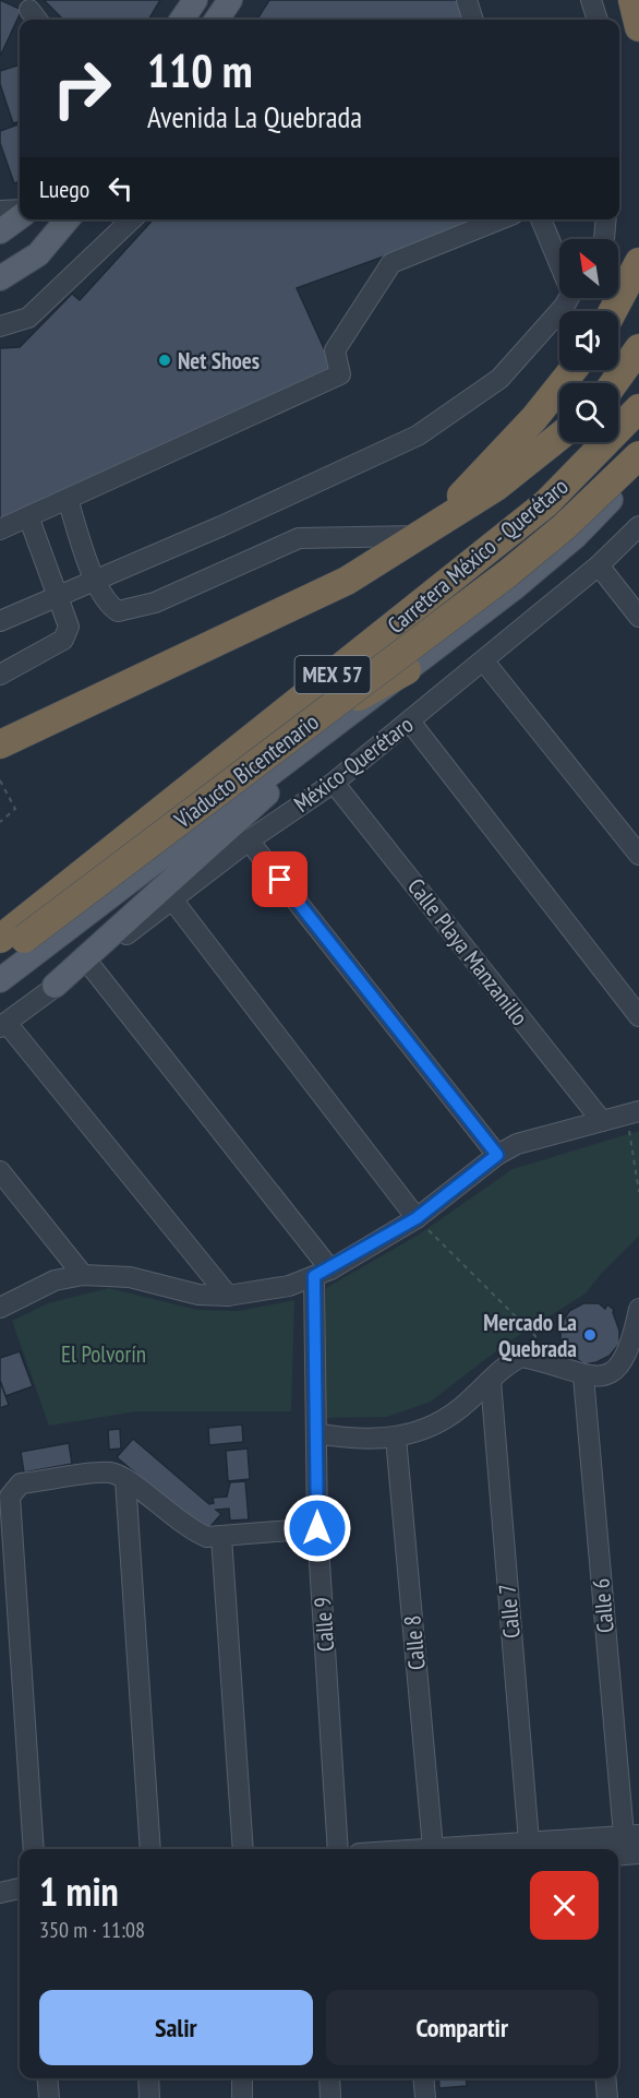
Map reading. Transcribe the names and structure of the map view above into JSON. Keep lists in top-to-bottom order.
{
  "streets": {
    "highway": ["Carretera México - Querétaro", "MEX 57", "Viaducto Bicentenario"],
    "street": [
      "México-Querétaro",
      "Calle Playa Manzanillo",
      "Calle 6",
      "Calle 7",
      "Calle 9",
      "Calle 8"
    ]
  },
  "crossings": [
    ["México-Querétaro", "Calle Playa Manzanillo"]
  ],
  "parks": ["El Polvorín"],
  "places": ["Net Shoes", "Mercado La Quebrada"],
  "north": "top left",
  "page": {
    "turn": ["110 m", "Avenida La Quebrada"],
    "then": "Luego",
    "heading": ["1 min", "350 m · 11:08"],
    "buttons": ["Salir", "Compartir"]
  }
}
